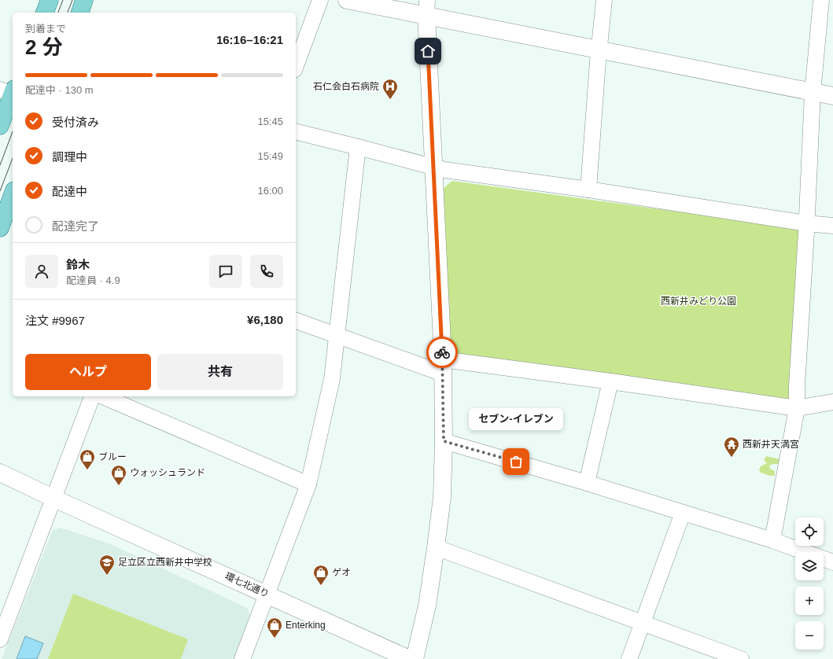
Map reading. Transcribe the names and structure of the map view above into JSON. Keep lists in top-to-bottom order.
{
  "streets": {
    "street": ["環七北通り"]
  },
  "parks": ["西新井みどり公園"],
  "places": {
    "hospital": ["石仁会白石病院"],
    "temple": ["西新井天満宮"],
    "other": ["セブン-イレブン"],
    "shop": [
      "ブルー",
      "ウォッシュランド",
      "ゲオ",
      "Enterking"
    ],
    "school or university": ["足立区立西新井中学校"]
  },
  "page": {
    "heading": ["2 分", "到着まで", "16:16–16:21"],
    "panel": [
      "鈴木",
      "配達員 · 4.9",
      "注文 #9967",
      "¥6,180"
    ],
    "bar": "配達中 · 130 m",
    "list": [
      ["受付済み", "15:45"],
      ["調理中", "15:49"],
      ["配達中", "16:00"],
      "配達完了"
    ],
    "buttons": ["ヘルプ", "共有"],
    "bubble": "セブン-イレブン",
    "map_buttons": ["+", "−"]
  }
}
